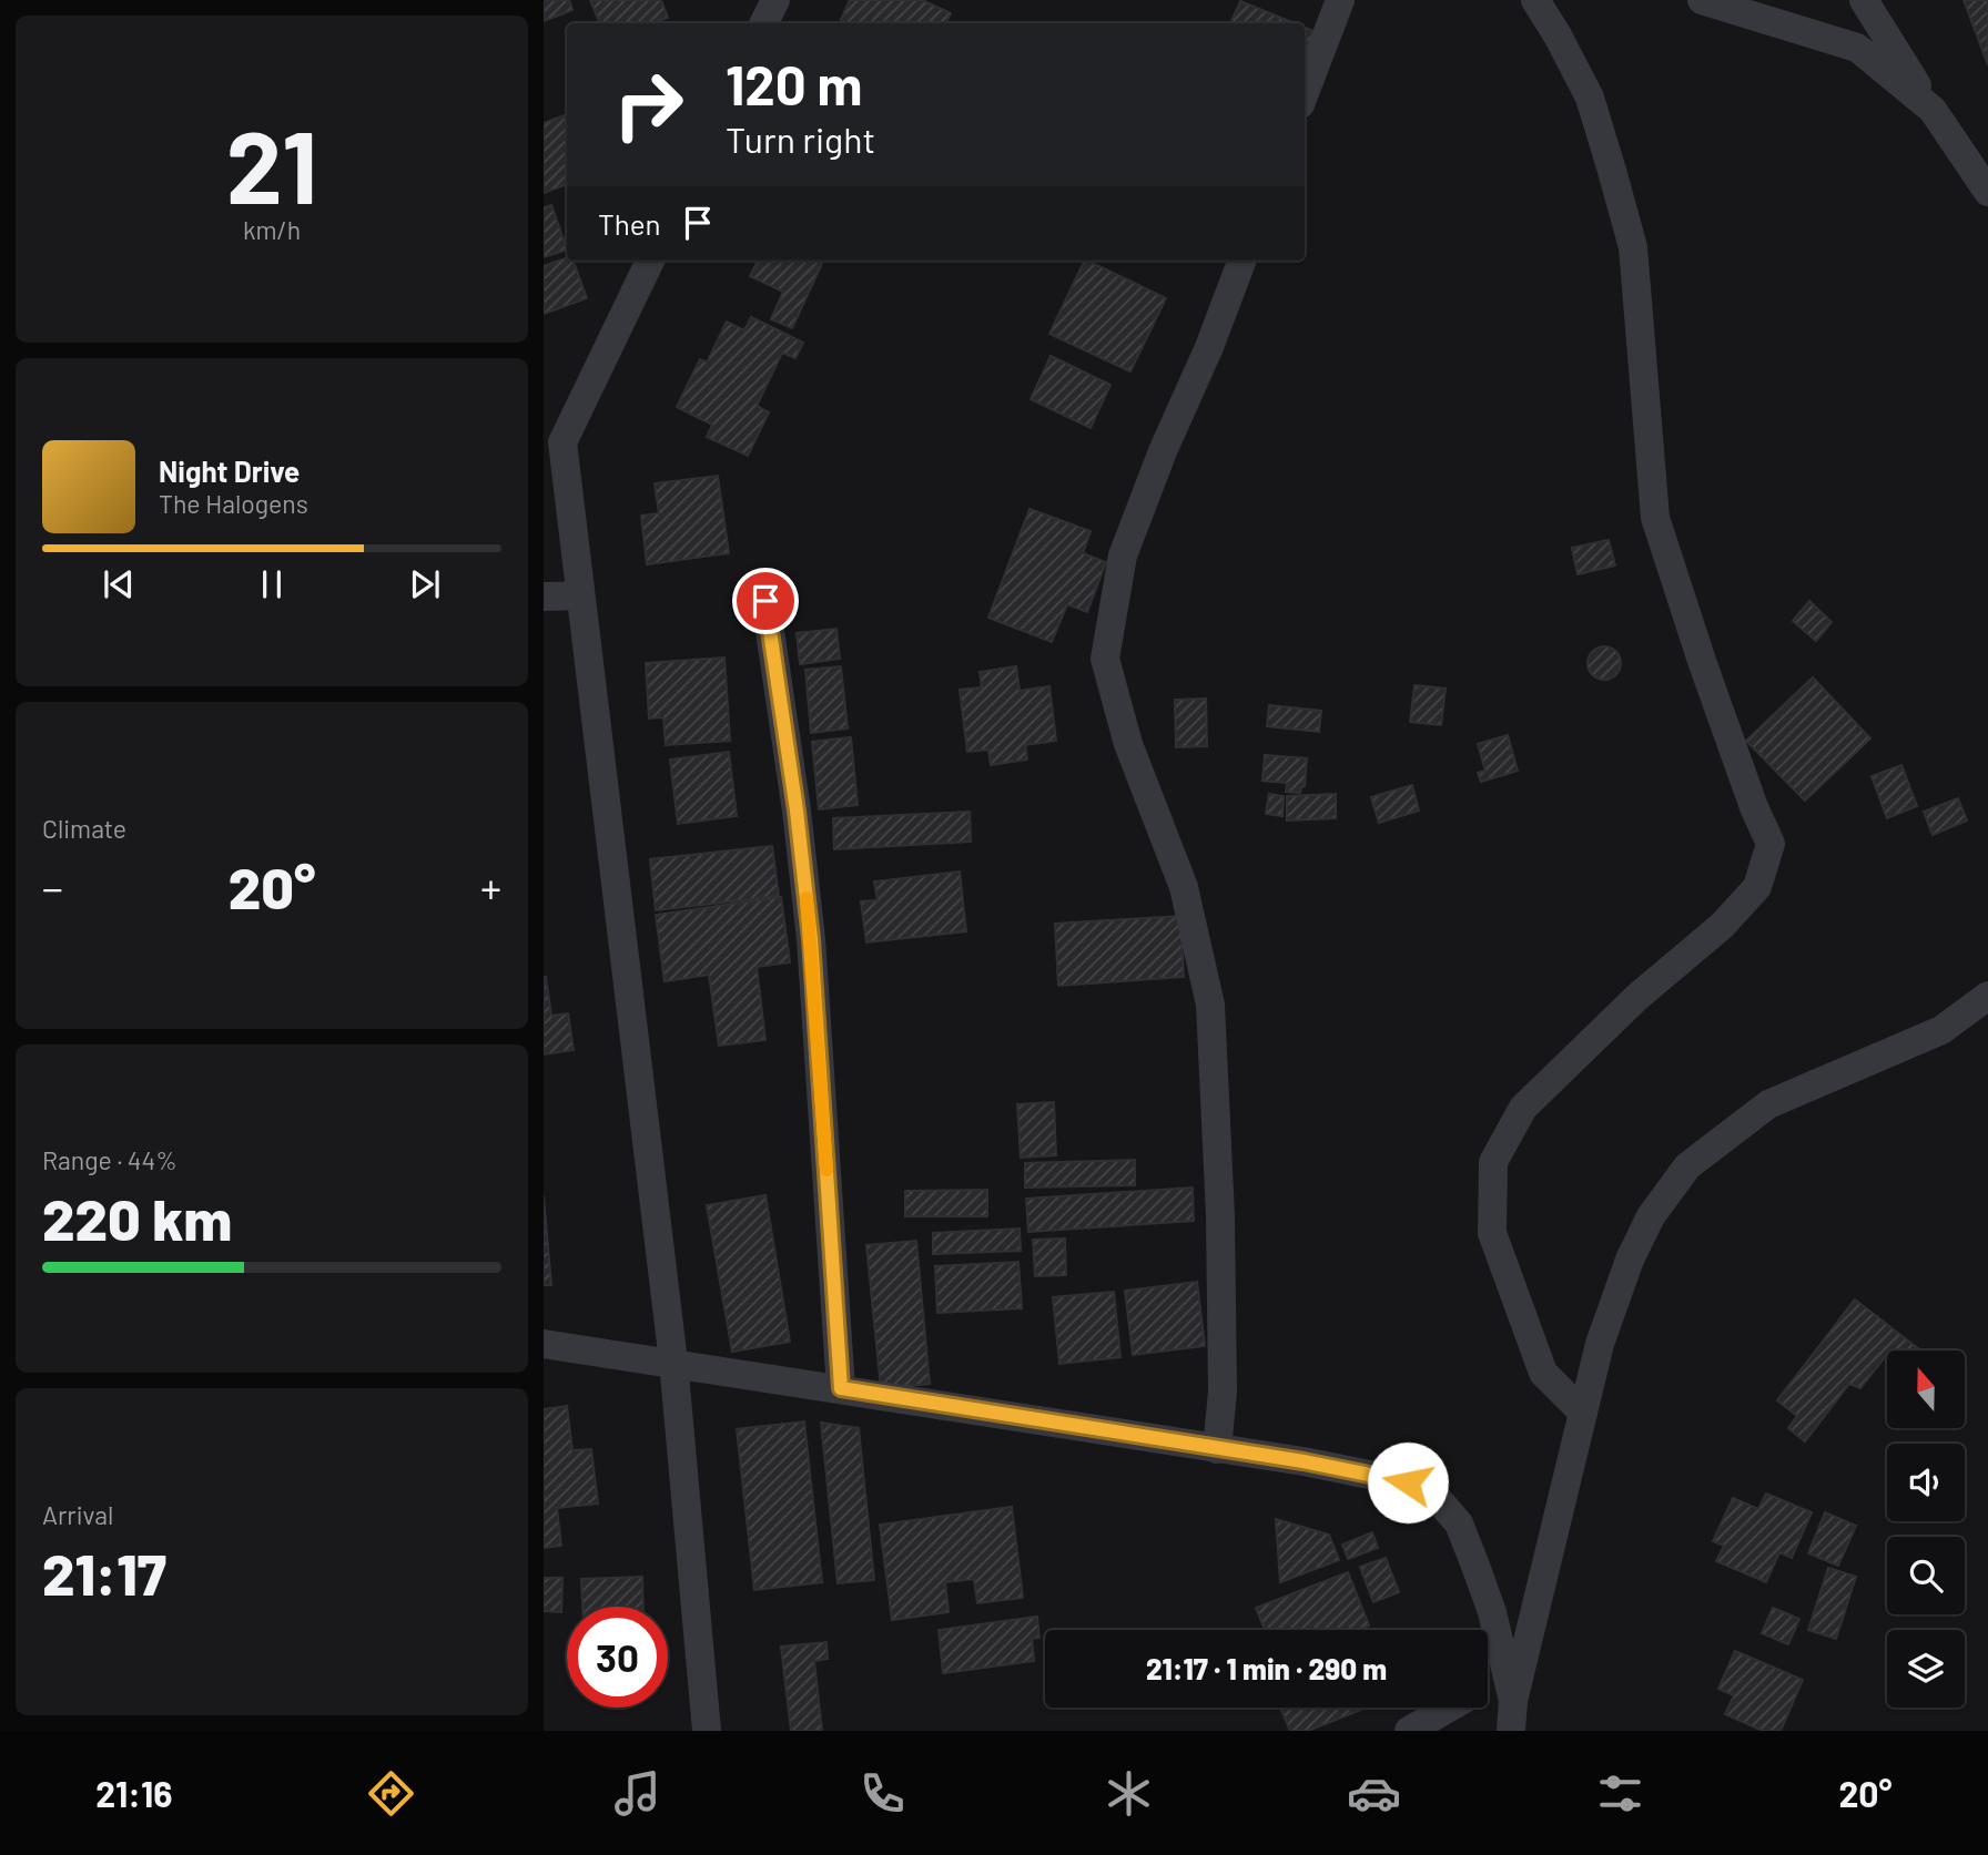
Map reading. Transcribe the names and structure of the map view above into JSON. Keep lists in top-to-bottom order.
{
  "north": "top",
  "page": {
    "tile": [
      ["21", "km/h"],
      "Climate",
      ["Range · 44%", "220 km"],
      ["Arrival", "21:17"]
    ],
    "turn": ["120 m", "Turn right"],
    "then": "Then",
    "song": ["Night Drive", "The Halogens"],
    "heat": ["−", "20°", "+"],
    "limit": "30",
    "trip": "21:17 · 1 min · 290 m",
    "tabs": ["21:16", "20°"]
  }
}
